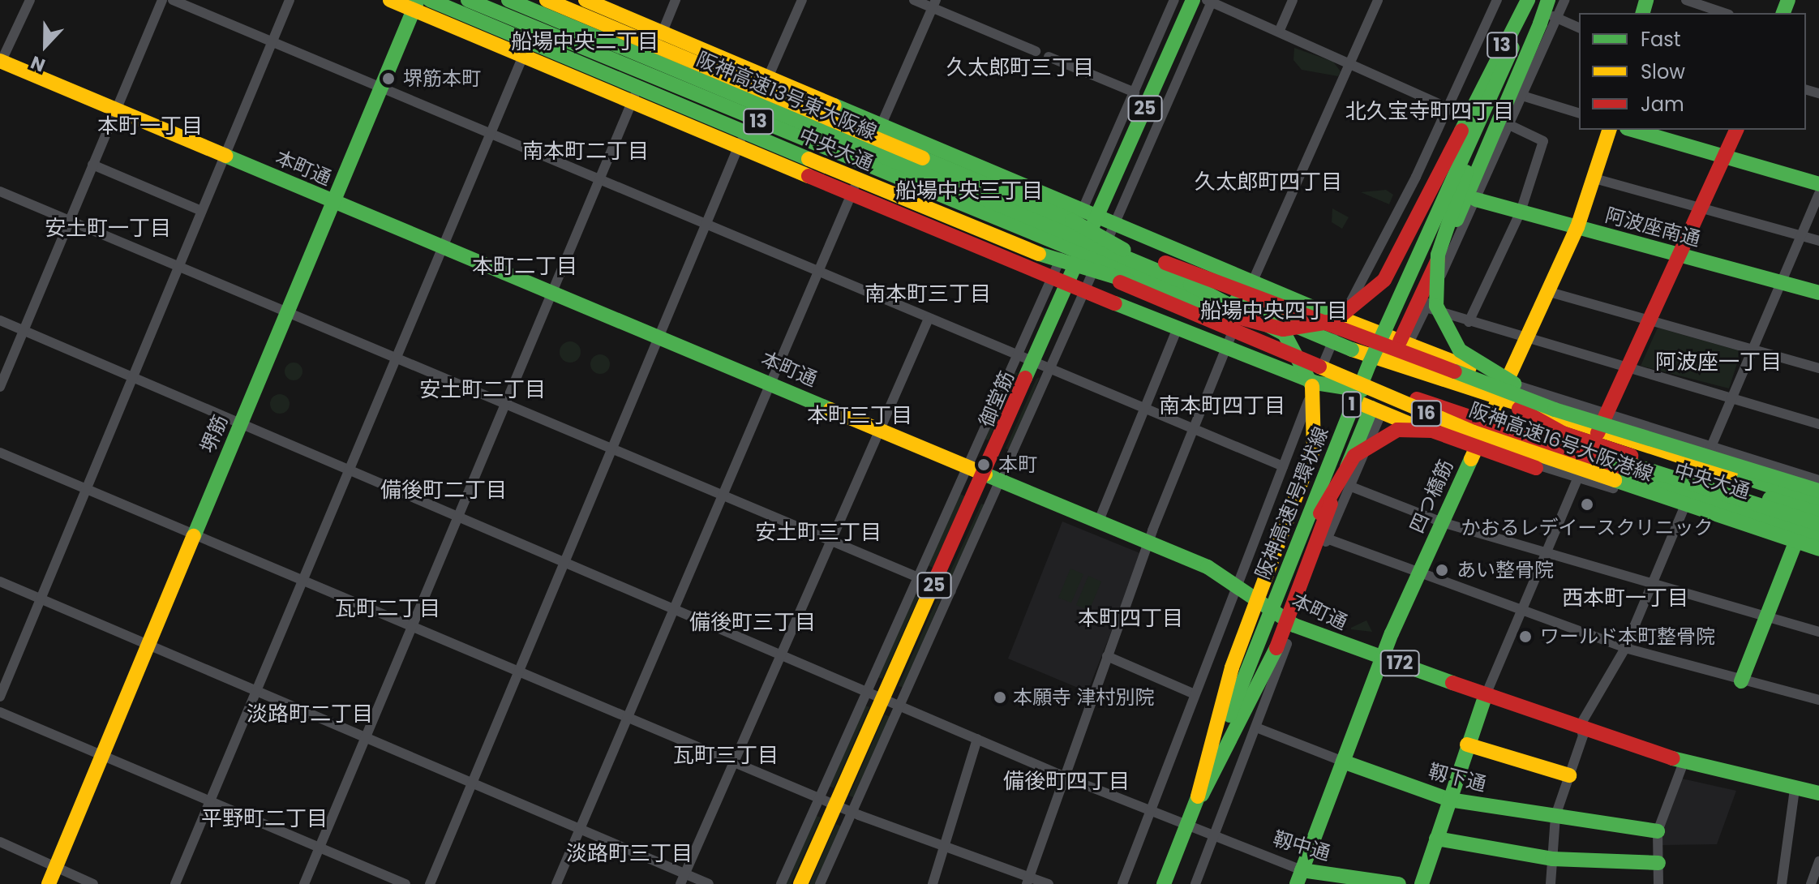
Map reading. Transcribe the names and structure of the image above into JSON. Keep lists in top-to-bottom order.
{
  "streets": {
    "main road": [
      "13",
      "阪神高速13号東大阪線",
      "25",
      "中央大通",
      "本町通",
      "阿波座南通",
      "御堂筋",
      "1",
      "16",
      "堺筋",
      "阪神高速16号大阪港線",
      "四つ橋筋",
      "阪神高速1号環状線",
      "172",
      "靱下通",
      "靱中通"
    ]
  },
  "crossings": [
    ["13", "阪神高速13号東大阪線"],
    ["13", "阪神高速16号大阪港線"],
    ["阪神高速13号東大阪線", "1"],
    ["阪神高速13号東大阪線", "阪神高速16号大阪港線"],
    ["中央大通", "御堂筋"],
    ["中央大通", "堺筋"],
    ["中央大通", "阪神高速16号大阪港線"],
    ["中央大通", "四つ橋筋"],
    ["本町通", "御堂筋"],
    ["本町通", "堺筋"],
    ["本町通", "四つ橋筋"],
    ["阿波座南通", "四つ橋筋"],
    ["御堂筋", "靱中通"],
    ["1", "阪神高速16号大阪港線"],
    ["1", "阪神高速1号環状線"],
    ["16", "阪神高速16号大阪港線"],
    ["16", "阪神高速1号環状線"],
    ["堺筋", "靱中通"],
    ["四つ橋筋", "靱下通"],
    ["四つ橋筋", "靱中通"],
    ["阪神高速1号環状線", "靱中通"]
  ],
  "districts": [
    "船場中央二丁目",
    "久太郎町三丁目",
    "北久宝寺町四丁目",
    "本町一丁目",
    "南本町二丁目",
    "久太郎町四丁目",
    "船場中央三丁目",
    "安土町一丁目",
    "本町二丁目",
    "南本町三丁目",
    "船場中央四丁目",
    "阿波座一丁目",
    "安土町二丁目",
    "南本町四丁目",
    "本町三丁目",
    "備後町二丁目",
    "安土町三丁目",
    "西本町一丁目",
    "瓦町二丁目",
    "本町四丁目",
    "備後町三丁目",
    "淡路町二丁目",
    "瓦町三丁目",
    "備後町四丁目",
    "平野町二丁目",
    "淡路町三丁目"
  ],
  "places": [
    "堺筋本町",
    "本町",
    "かおるレデイースクリニック",
    "あい整骨院",
    "ワールド本町整骨院",
    "本願寺 津村別院"
  ],
  "legend": ["Fast", "Slow", "Jam"],
  "north": "bottom"
}
